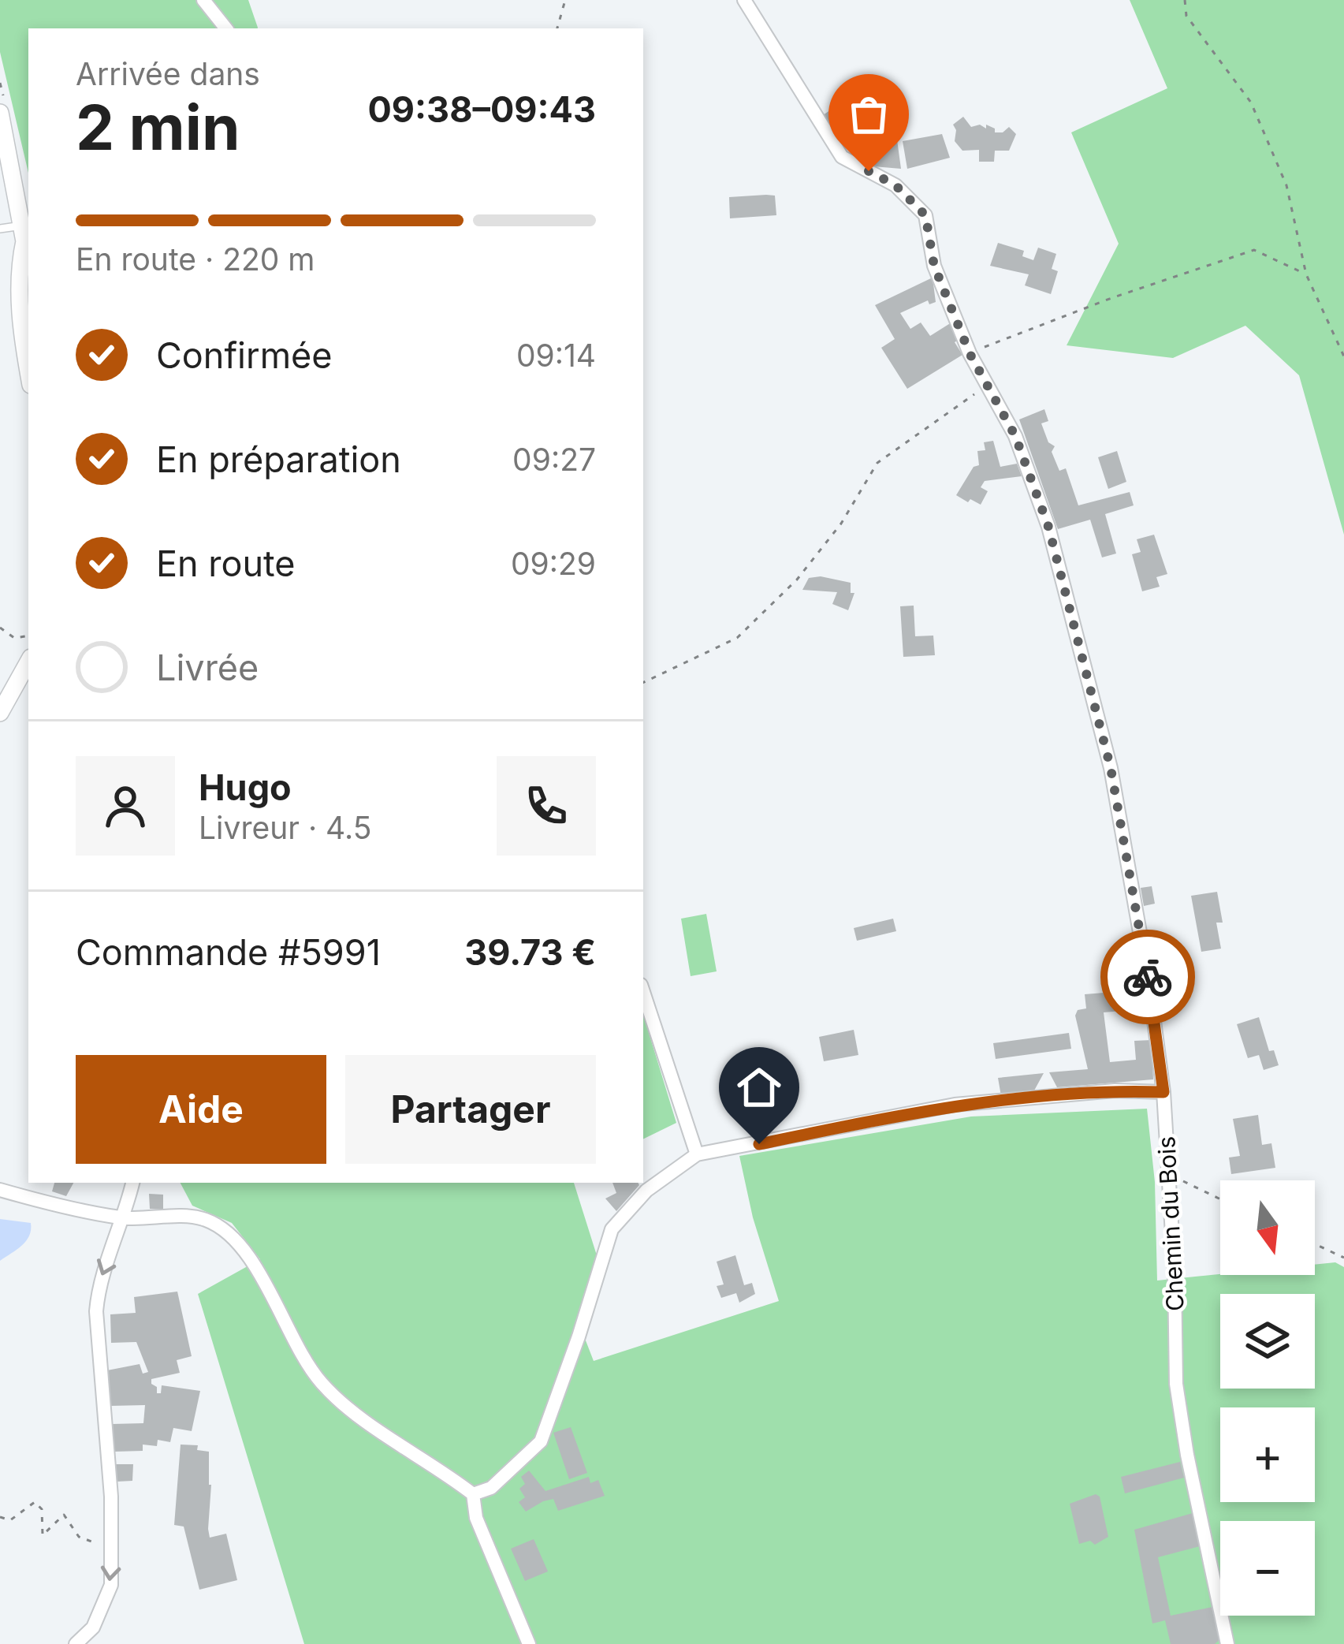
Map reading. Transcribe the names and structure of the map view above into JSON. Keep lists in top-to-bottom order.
{
  "streets": {
    "street": ["Chemin du Bois"]
  },
  "north": "bottom",
  "page": {
    "heading": ["2 min", "Arrivée dans", "09:38–09:43"],
    "panel": [
      "Hugo",
      "Livreur · 4.5",
      "Commande #5991",
      "39.73 €"
    ],
    "bar": "En route · 220 m",
    "list": [
      ["Confirmée", "09:14"],
      ["En préparation", "09:27"],
      ["En route", "09:29"],
      "Livrée"
    ],
    "buttons": ["Aide", "Partager"],
    "map_buttons": ["+", "−"]
  }
}
